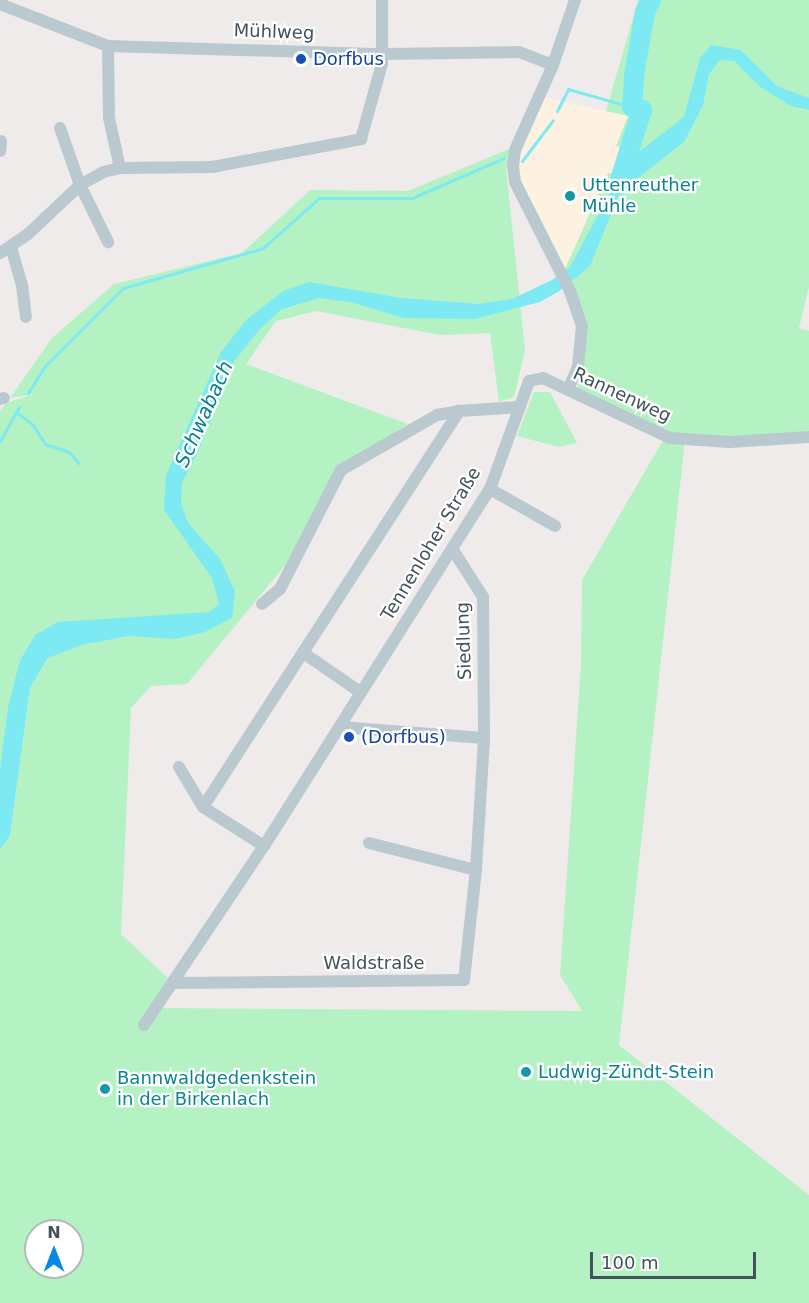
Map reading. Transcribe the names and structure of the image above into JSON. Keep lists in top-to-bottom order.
{
  "streets": {
    "street": [
      "Mühlweg",
      "Rannenweg",
      "Tennenloher Straße",
      "Siedlung",
      "Waldstraße"
    ]
  },
  "crossings": [
    ["Rannenweg", "Tennenloher Straße"],
    ["Tennenloher Straße", "Siedlung"],
    ["Tennenloher Straße", "Waldstraße"],
    ["Siedlung", "Waldstraße"]
  ],
  "water": ["Schwabach"],
  "places": [
    "Dorfbus",
    "Uttenreuther Mühle",
    "(Dorfbus)",
    "Ludwig-Zündt-Stein",
    "Bannwaldgedenkstein in der Birkenlach"
  ],
  "scale_bar": "100 m",
  "north": "top"
}
